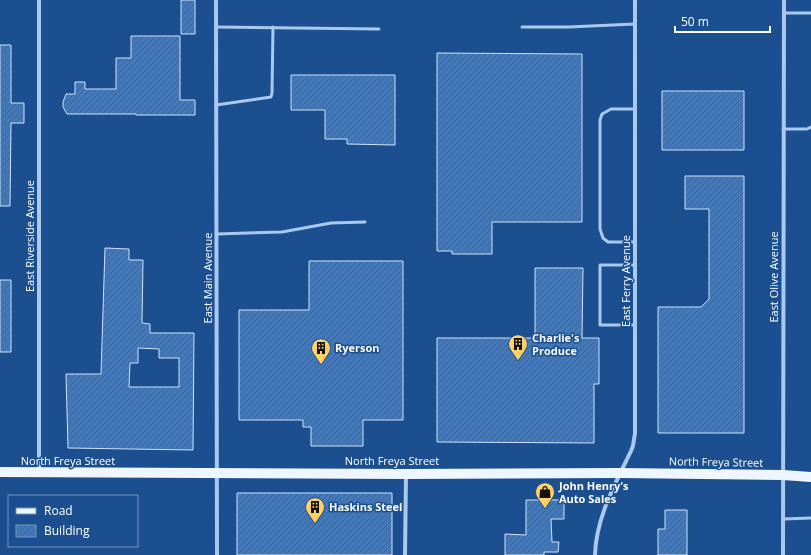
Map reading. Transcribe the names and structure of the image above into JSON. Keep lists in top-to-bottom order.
{
  "streets": {
    "main road": ["North Freya Street"],
    "street": [
      "East Riverside Avenue",
      "East Olive Avenue",
      "East Main Avenue",
      "East Ferry Avenue"
    ]
  },
  "crossings": [
    ["East Riverside Avenue", "North Freya Street"],
    ["East Olive Avenue", "North Freya Street"],
    ["East Main Avenue", "North Freya Street"],
    ["East Ferry Avenue", "North Freya Street"]
  ],
  "places": {
    "building": ["Charlie's Produce", "Ryerson", "Haskins Steel"],
    "shop": ["John Henry's Auto Sales"]
  },
  "legend": ["Road", "Building"],
  "scale_bar": "50 m"
}
